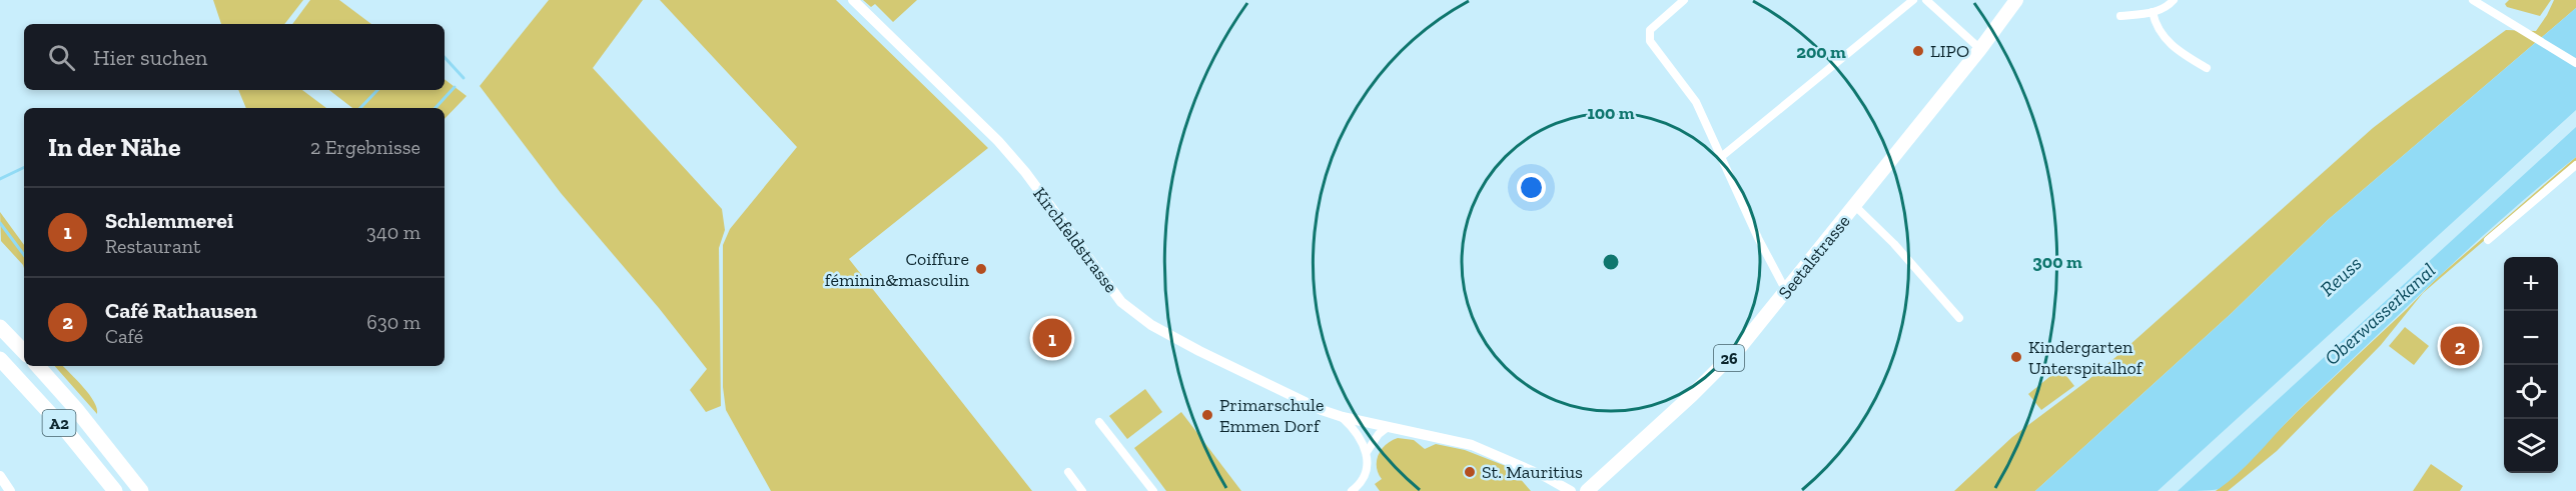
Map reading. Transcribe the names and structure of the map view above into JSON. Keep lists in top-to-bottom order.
{
  "streets": {
    "highway": ["A2"],
    "main road": ["Seetalstrasse", "26"],
    "street": ["Kirchfeldstrasse"]
  },
  "water": ["Reuss", "Oberwasserkanal"],
  "places": [
    "LIPO",
    "Coiffure féminin&masculin",
    "Kindergarten Unterspitalhof",
    "Primarschule Emmen Dorf",
    "St. Mauritius"
  ],
  "page": {
    "search": "Hier suchen",
    "heading": ["In der Nähe", "2 Ergebnisse"],
    "list": [
      {
        "mark": "1",
        "name": "Schlemmerei",
        "note": "Restaurant",
        "value": "340 m"
      },
      {
        "mark": "2",
        "name": "Café Rathausen",
        "note": "Café",
        "value": "630 m"
      }
    ],
    "map_buttons": ["+", "−"],
    "pins": ["1", "2"]
  },
  "rings": ["200 m", "100 m", "300 m"]
}
